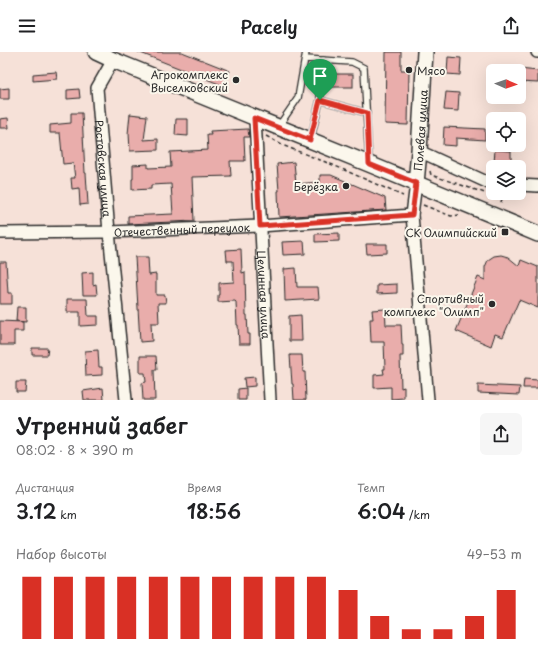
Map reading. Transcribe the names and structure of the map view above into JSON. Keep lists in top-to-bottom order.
{
  "streets": {
    "main road": ["Полевая улица"],
    "street": ["Ростовская улица", "Отечественный переулок", "Целинная улица"]
  },
  "crossings": [
    ["Полевая улица", "Отечественный переулок"],
    ["Ростовская улица", "Отечественный переулок"],
    ["Отечественный переулок", "Целинная улица"]
  ],
  "places": {
    "other": [
      "Мясо",
      "Агрокомплекс Выселковский",
      "Берёзка",
      "Спортивный комплекс \"Олимп\""
    ],
    "transit": ["СК Олимпийский"]
  },
  "north": "right",
  "page": {
    "header": "Pacely",
    "heading": ["Утренний забег", "08:02 · 8 × 390 m"],
    "stats": [
      ["Дистанция", "3.12 km"],
      ["Время", "18:56"],
      ["Темп", "6:04 /km"]
    ],
    "chart": ["Набор высоты", "49–53 m"]
  }
}
